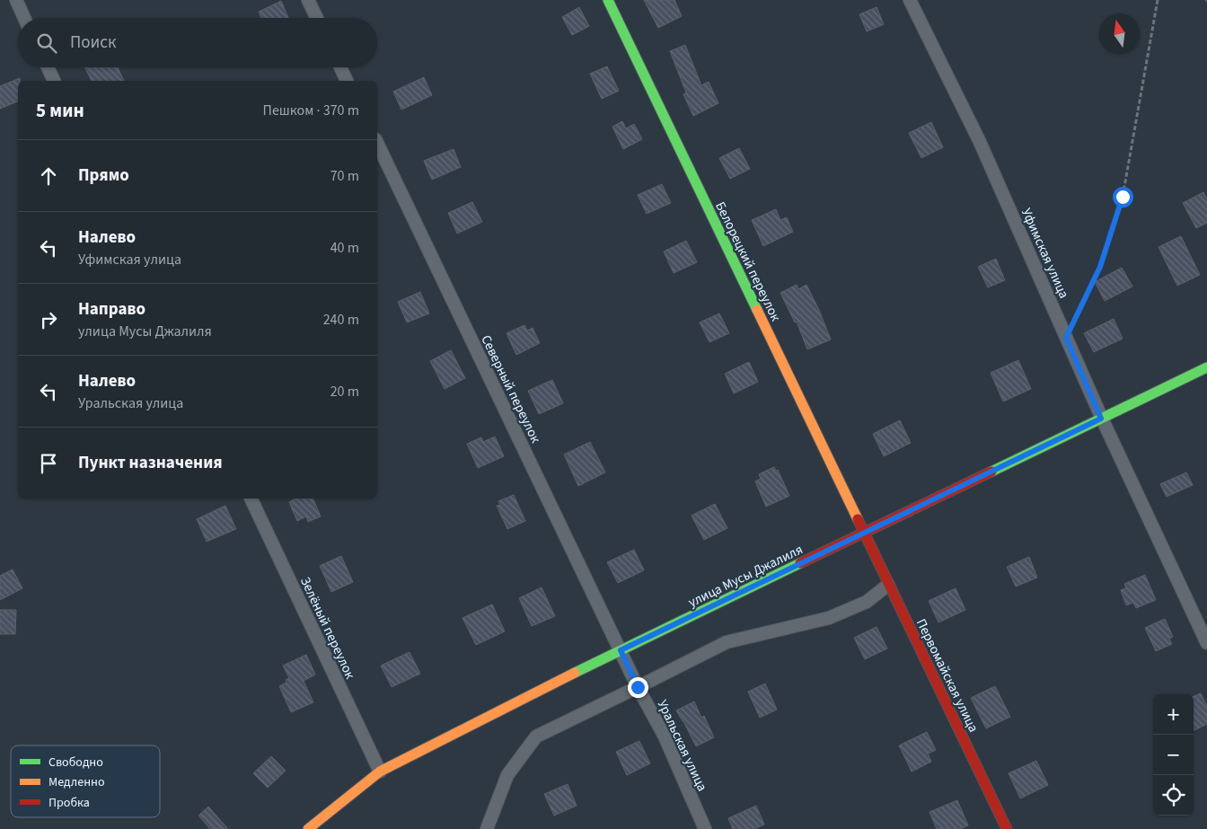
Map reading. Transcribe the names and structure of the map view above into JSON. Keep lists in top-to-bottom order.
{
  "streets": {
    "street": [
      "Уфимская улица",
      "Белорецкий переулок",
      "Северный переулок",
      "улица Мусы Джалиля",
      "Зелёный переулок",
      "Первомайская улица",
      "Уральская улица"
    ]
  },
  "crossings": [
    ["Уфимская улица", "улица Мусы Джалиля"],
    ["Белорецкий переулок", "улица Мусы Джалиля"],
    ["Белорецкий переулок", "Первомайская улица"],
    ["Северный переулок", "улица Мусы Джалиля"],
    ["Северный переулок", "Уральская улица"],
    ["улица Мусы Джалиля", "Зелёный переулок"],
    ["улица Мусы Джалиля", "Первомайская улица"],
    ["улица Мусы Джалиля", "Уральская улица"]
  ],
  "legend": ["Свободно", "Медленно", "Пробка"],
  "north": "top",
  "page": {
    "search": "Поиск",
    "heading": ["5 мин", "Пешком · 370 m"],
    "list": [
      ["Прямо", "70 m"],
      ["Налево", "Уфимская улица", "40 m"],
      ["Направо", "улица Мусы Джалиля", "240 m"],
      ["Налево", "Уральская улица", "20 m"],
      "Пункт назначения"
    ],
    "map_buttons": ["+", "−"]
  }
}
